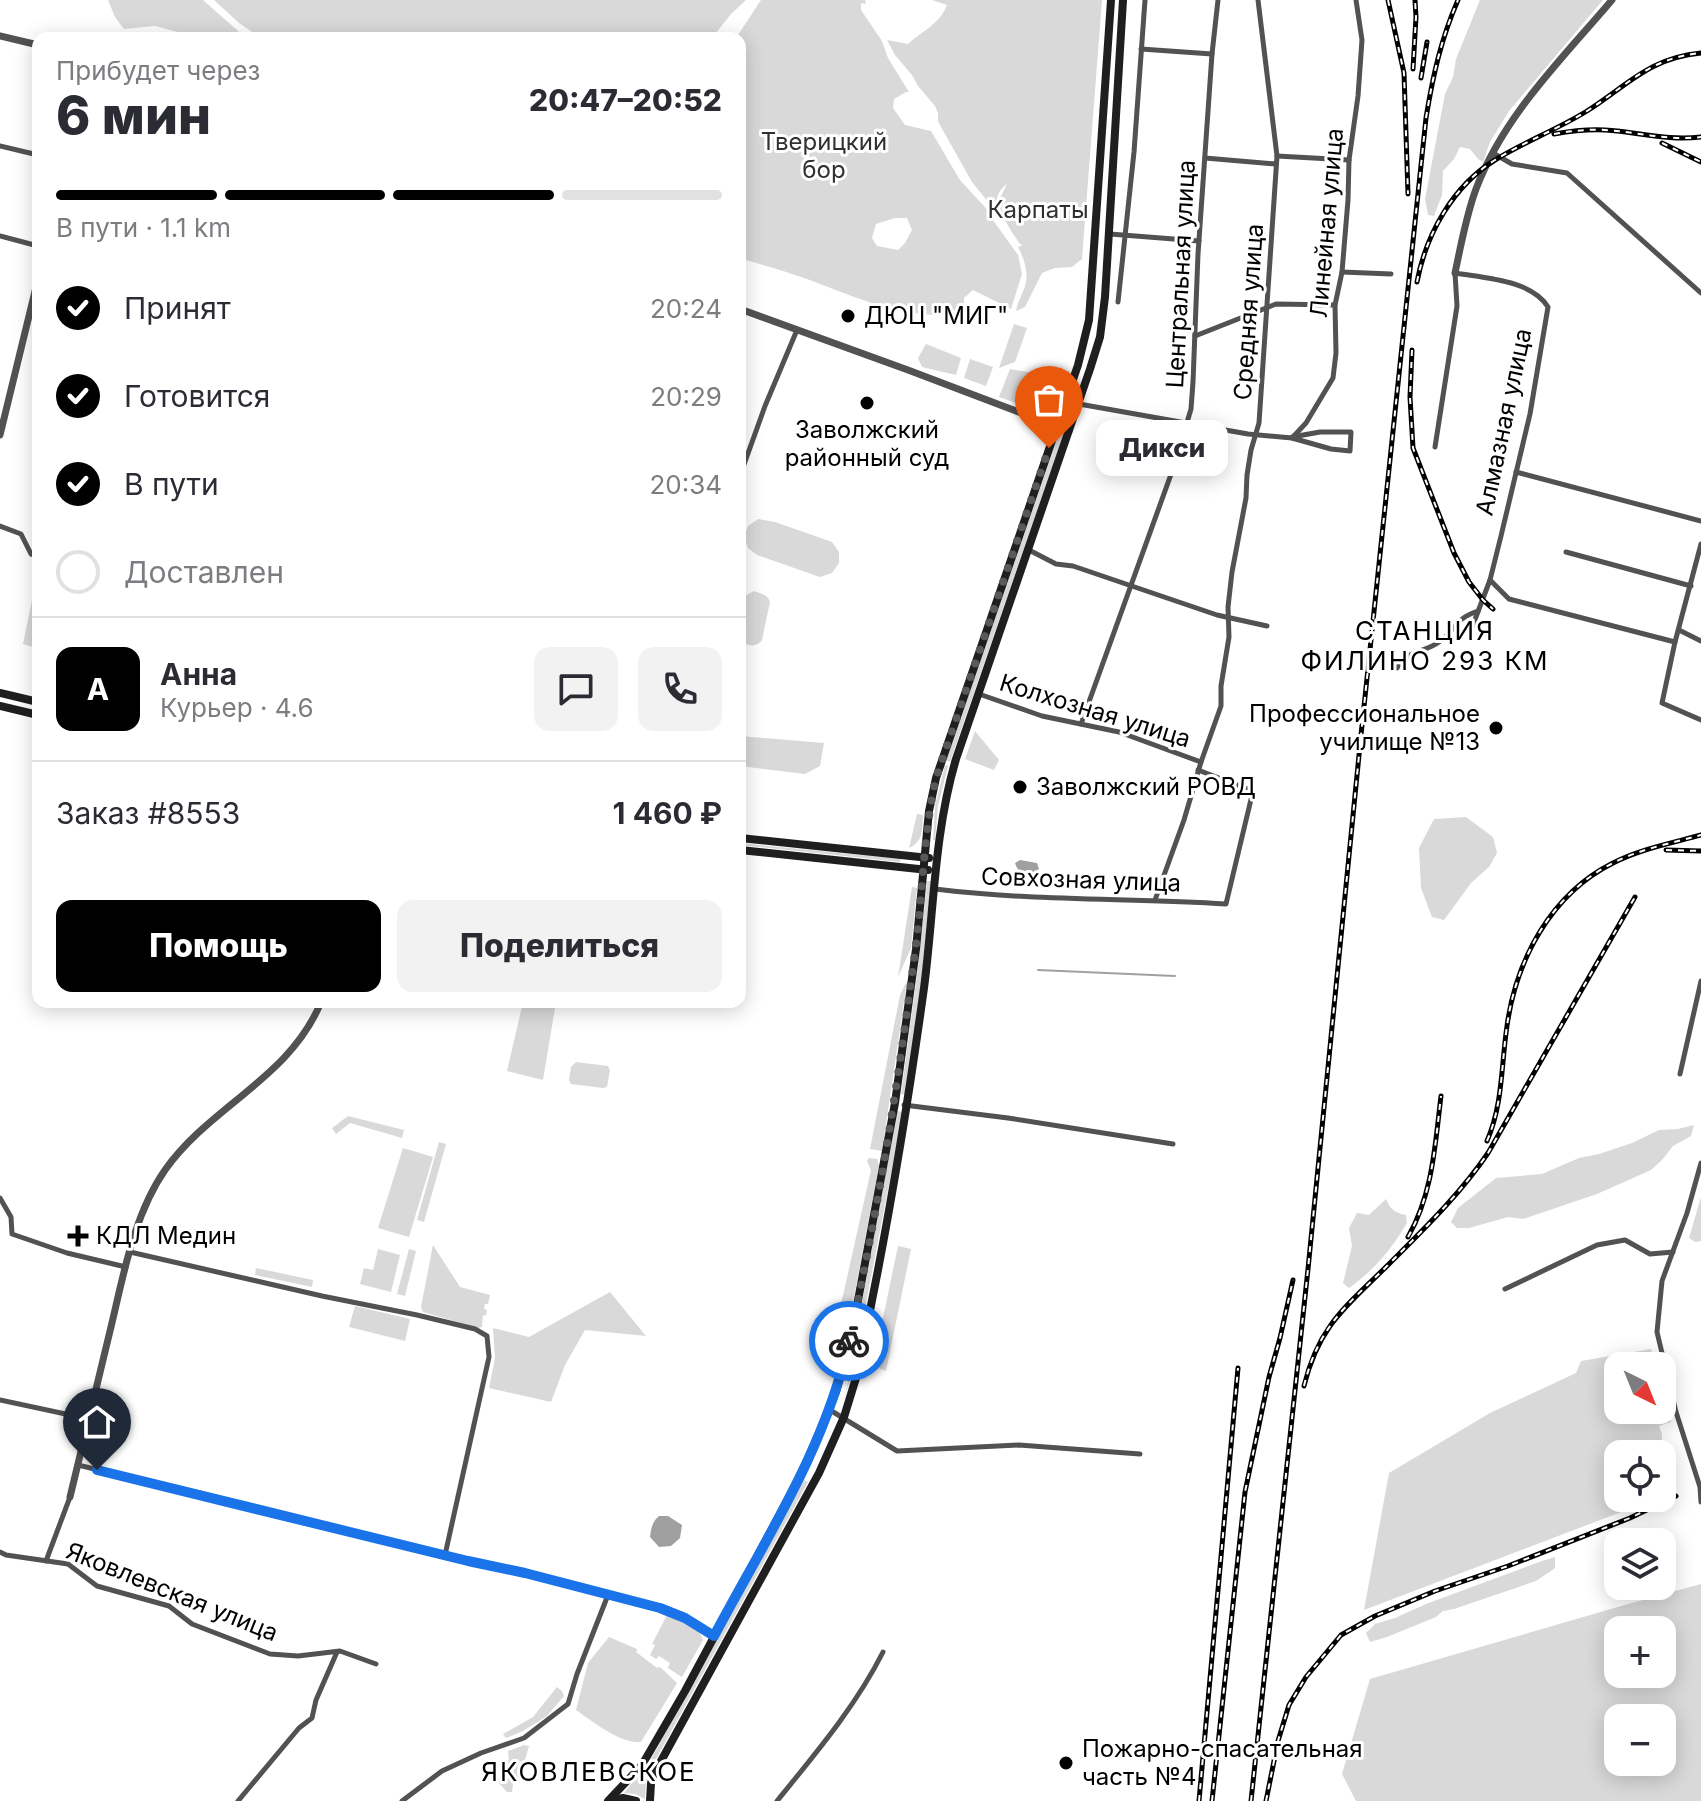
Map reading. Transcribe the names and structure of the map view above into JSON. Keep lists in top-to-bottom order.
{
  "streets": {
    "street": [
      "Линейная улица",
      "Центральная улица",
      "Средняя улица",
      "Алмазная улица",
      "Колхозная улица",
      "Совхозная улица",
      "Яковлевская улица"
    ]
  },
  "crossings": [
    ["Центральная улица", "Колхозная улица"],
    ["Средняя улица", "Колхозная улица"],
    ["Средняя улица", "Совхозная улица"]
  ],
  "districts": ["СТАНЦИЯ ФИЛИНО 293 КМ", "ЯКОВЛЕВСКОЕ"],
  "parks": ["Тверицкий бор", "Карпаты"],
  "places": {
    "other": [
      "ДЮЦ \"МИГ\"",
      "Заволжский районный суд",
      "Дикси",
      "Профессиональное училище №13",
      "Заволжский РОВД",
      "Пожарно-спасательная часть №4"
    ],
    "health": ["КДЛ Медин"]
  },
  "north": "bottom right",
  "page": {
    "heading": ["6 мин", "Прибудет через", "20:47–20:52"],
    "panel": [
      "Анна",
      "Курьер · 4.6",
      "Заказ #8553",
      "1 460 ₽"
    ],
    "bar": "В пути · 1.1 km",
    "list": [
      ["Принят", "20:24"],
      ["Готовится", "20:29"],
      ["В пути", "20:34"],
      "Доставлен"
    ],
    "bubble": "Дикси",
    "round": "А",
    "buttons": ["Помощь", "Поделиться"],
    "map_buttons": ["+", "−"]
  }
}
